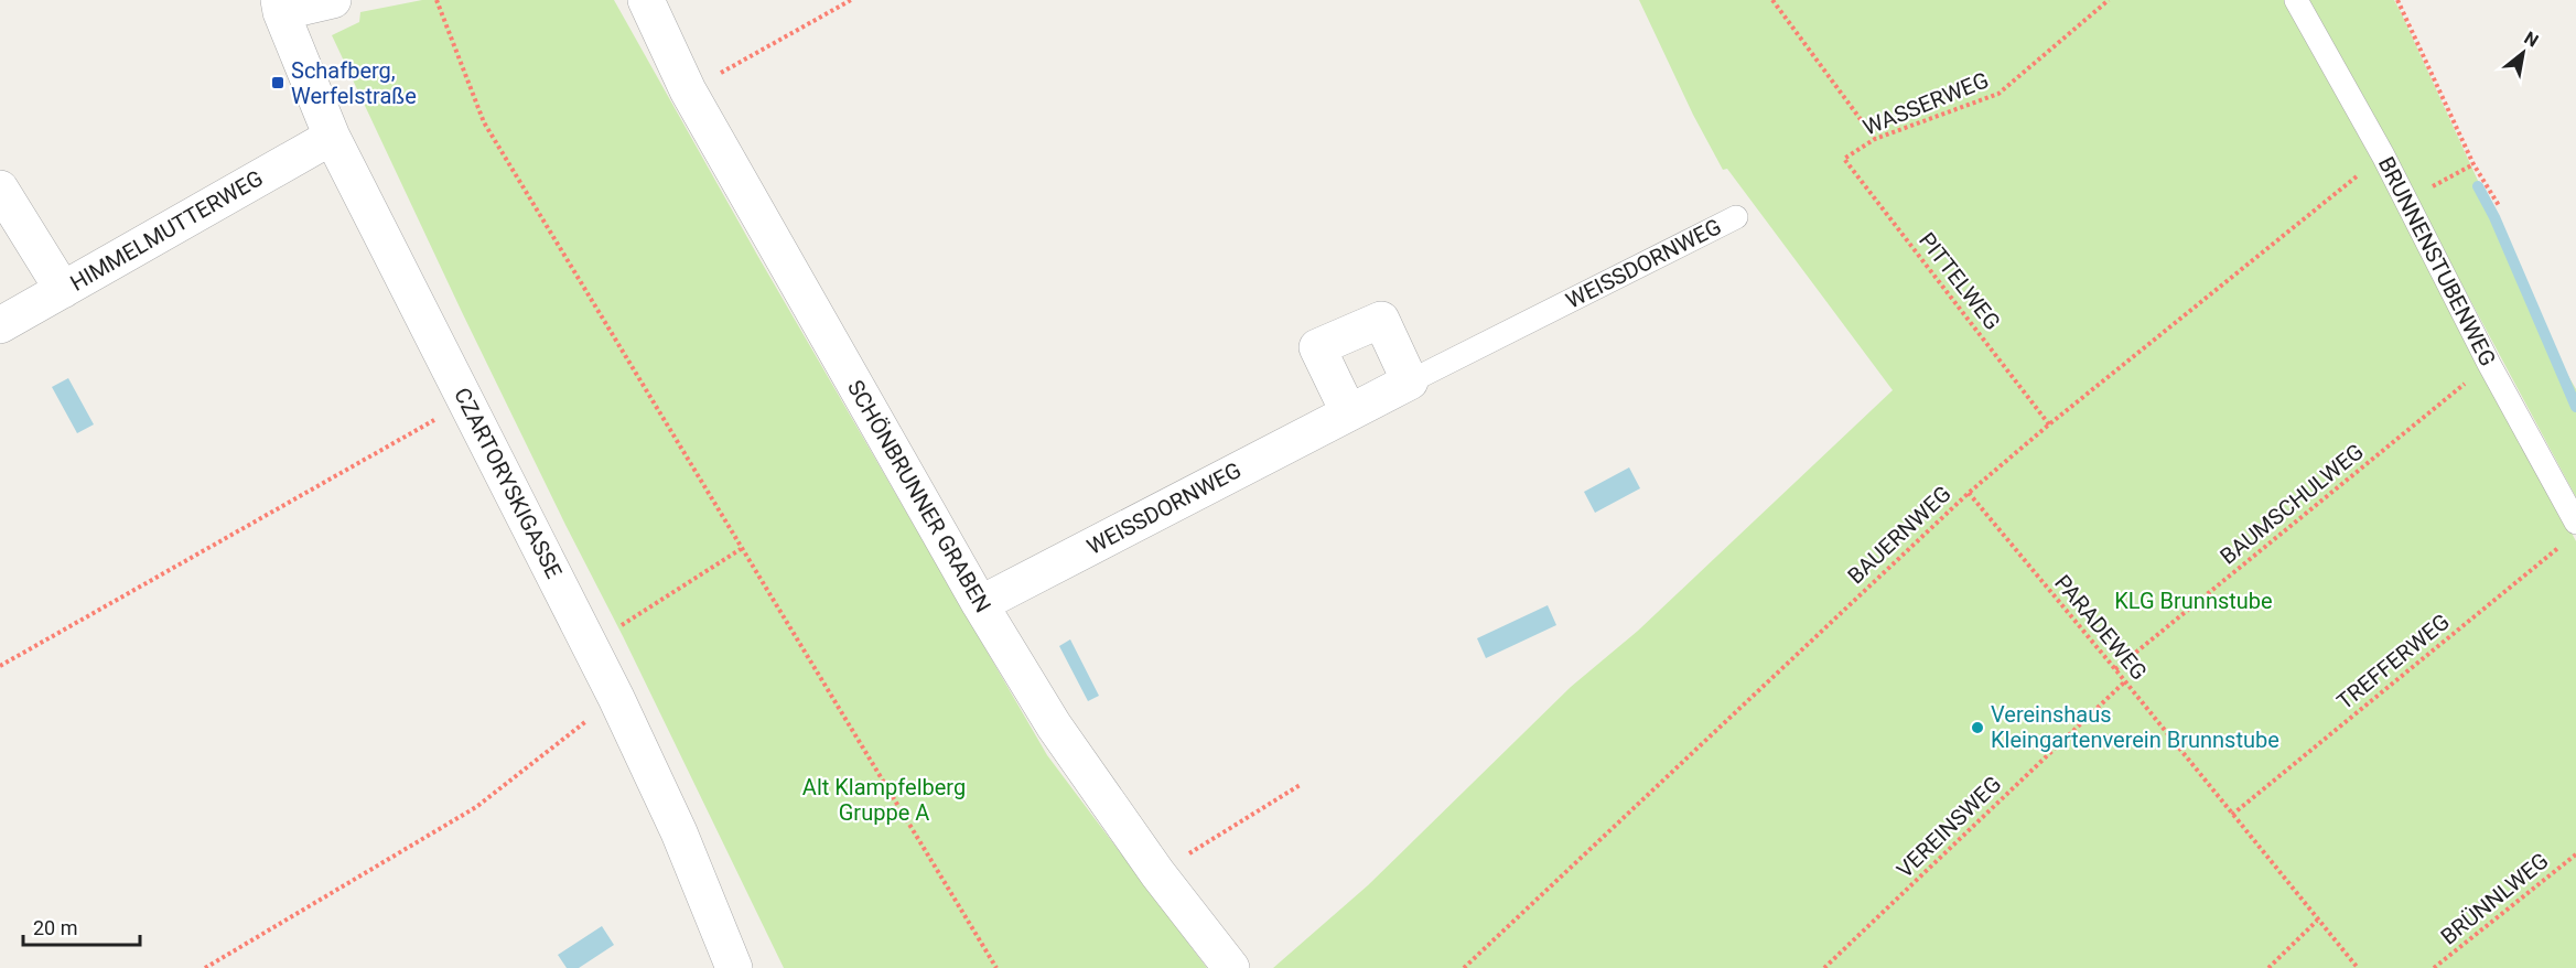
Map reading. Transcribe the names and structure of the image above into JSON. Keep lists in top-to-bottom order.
{
  "streets": {
    "street": [
      "HIMMELMUTTERWEG",
      "WEISSDORNWEG",
      "CZARTORYSKIGASSE",
      "SCHÖNBRUNNER GRABEN"
    ],
    "lane": ["BRUNNENSTUBENWEG"],
    "path": [
      "WASSERWEG",
      "PITTELWEG",
      "BAUMSCHULWEG",
      "BAUERNWEG",
      "PARADEWEG",
      "TREFFERWEG",
      "VEREINSWEG",
      "BRÜNNLWEG"
    ]
  },
  "crossings": [
    ["WASSERWEG", "PITTELWEG"],
    ["HIMMELMUTTERWEG", "CZARTORYSKIGASSE"],
    ["BRUNNENSTUBENWEG", "BAUMSCHULWEG"],
    ["BRUNNENSTUBENWEG", "BAUERNWEG"],
    ["WEISSDORNWEG", "SCHÖNBRUNNER GRABEN"],
    ["PITTELWEG", "BAUERNWEG"],
    ["BAUMSCHULWEG", "PARADEWEG"],
    ["BAUERNWEG", "PARADEWEG"],
    ["PARADEWEG", "TREFFERWEG"],
    ["PARADEWEG", "VEREINSWEG"]
  ],
  "parks": ["KLG Brunnstube", "Alt Klampfelberg Gruppe A"],
  "places": {
    "transit": ["Schafberg, Werfelstraße"],
    "other": ["Vereinshaus Kleingartenverein Brunnstube"]
  },
  "scale_bar": "20 m",
  "north": "top right"
}
